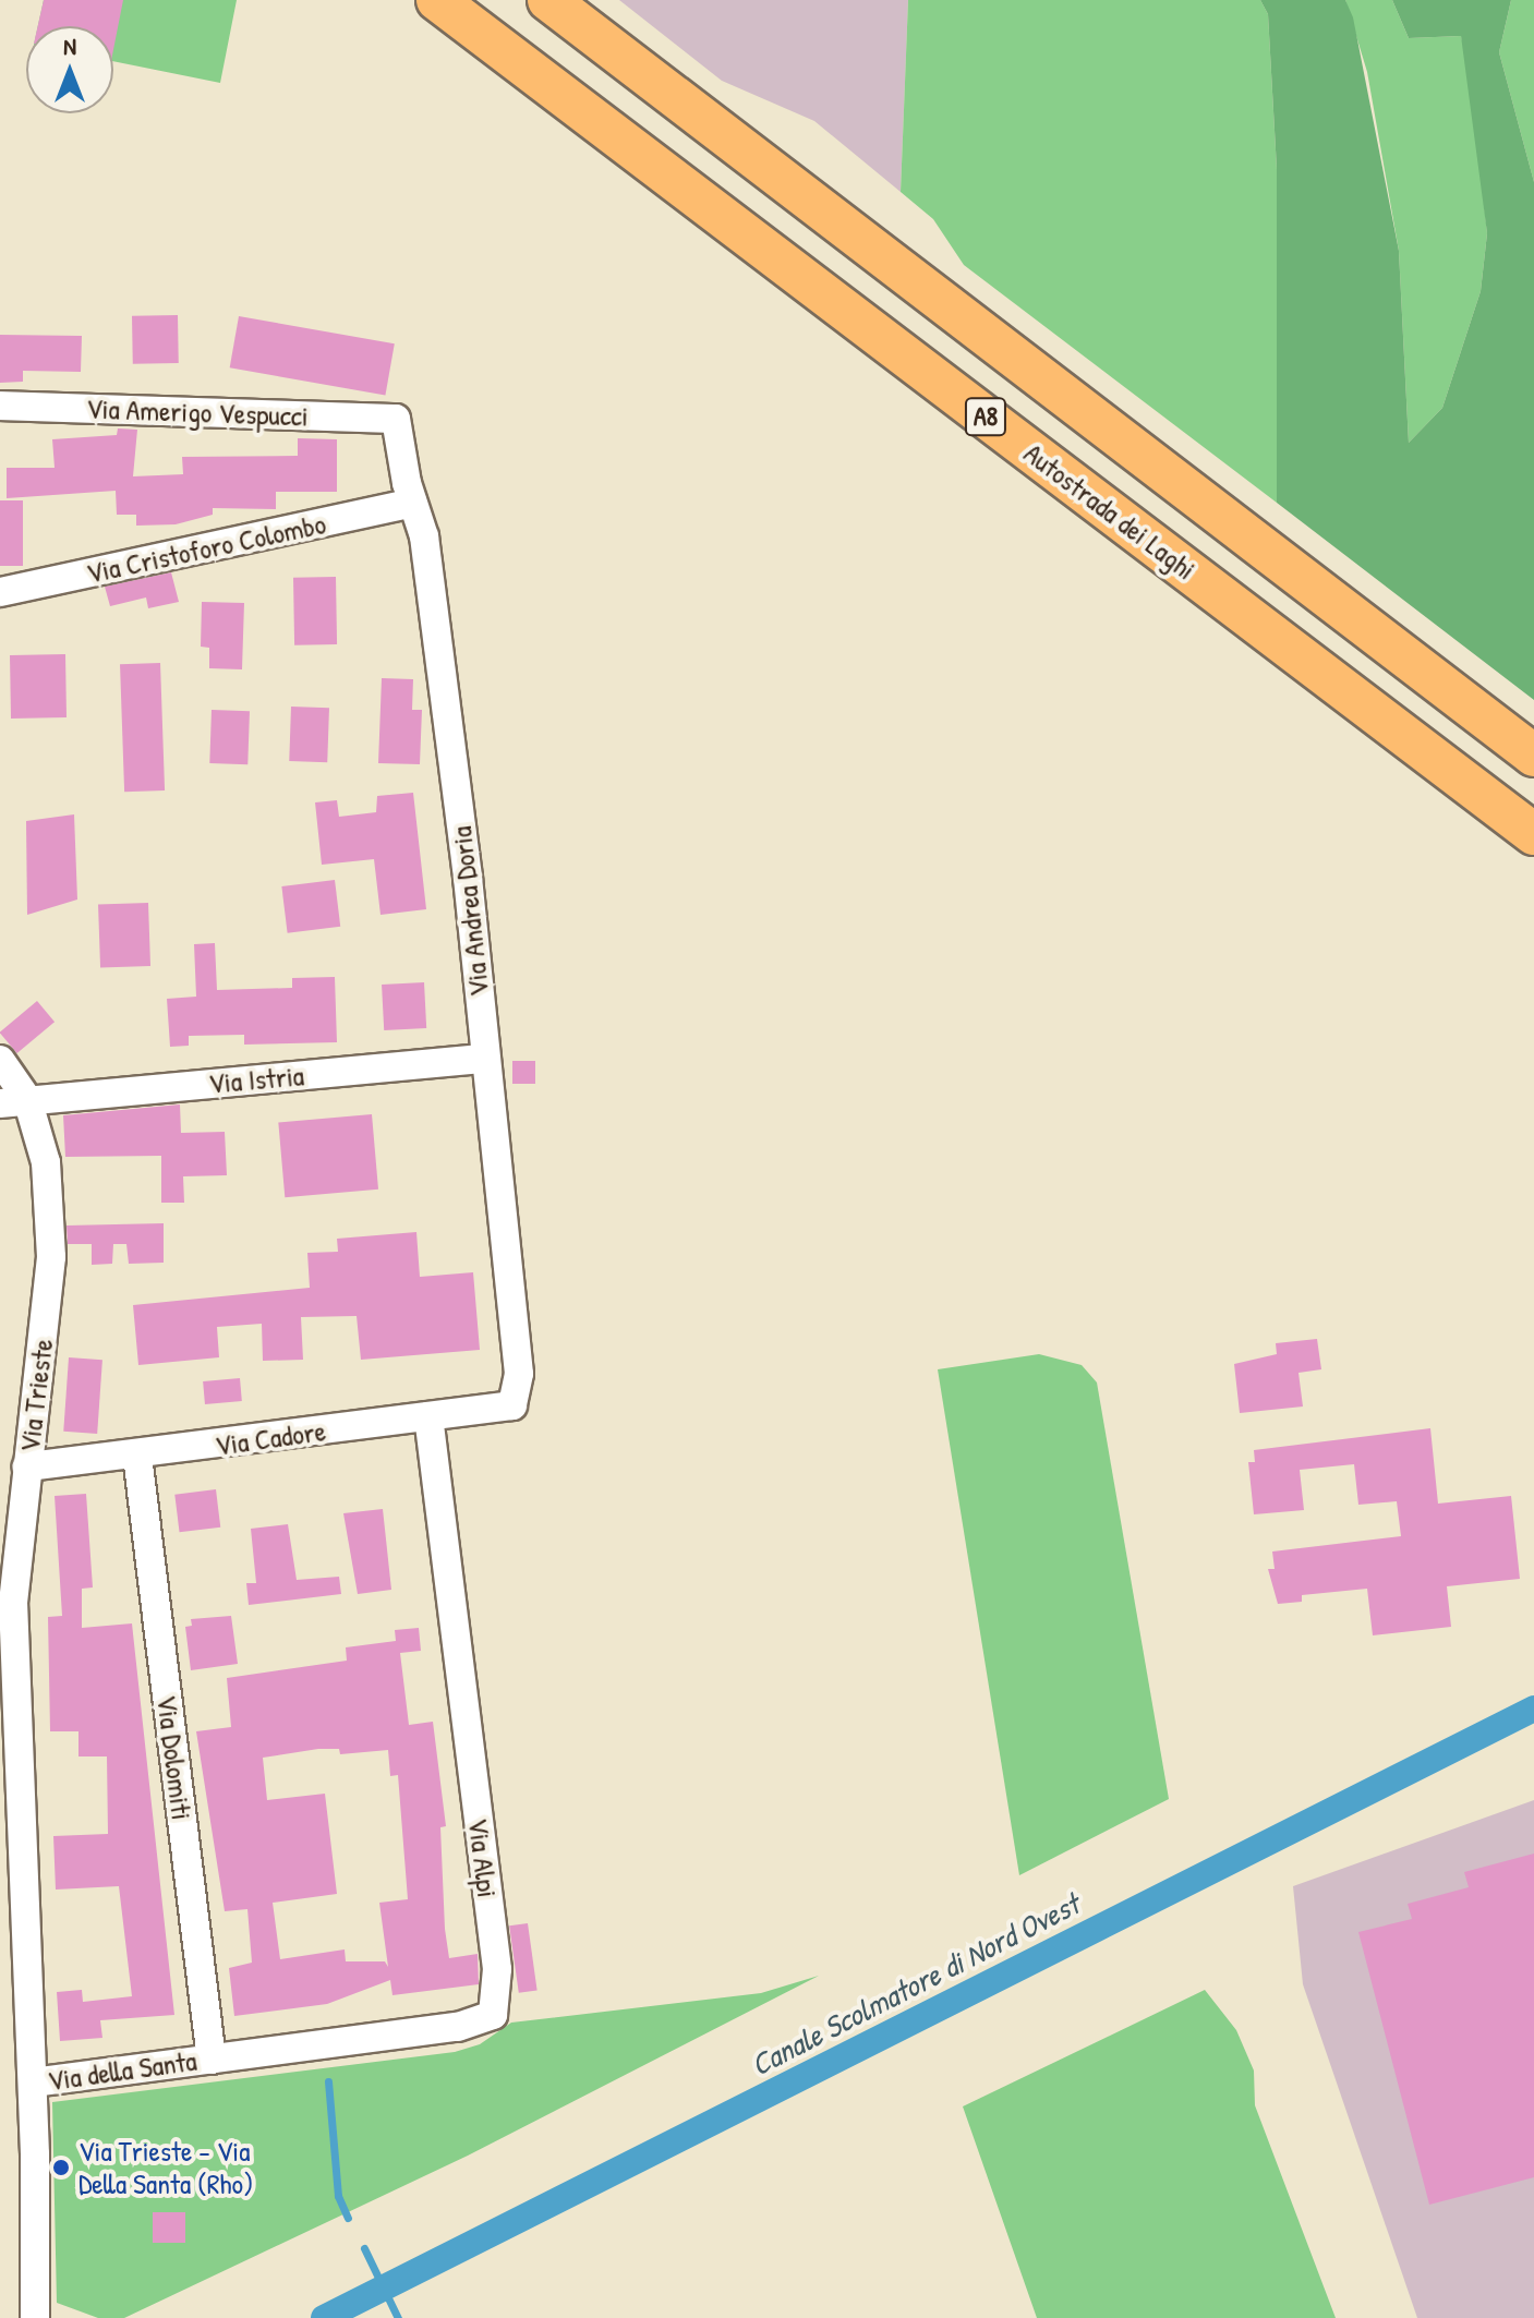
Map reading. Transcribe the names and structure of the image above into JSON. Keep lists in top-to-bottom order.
{
  "streets": {
    "highway": ["A8", "Autostrada dei Laghi"],
    "street": [
      "Via Amerigo Vespucci",
      "Via Cristoforo Colombo",
      "Via Andrea Doria",
      "Via Istria",
      "Via Trieste",
      "Via Cadore",
      "Via Dolomiti",
      "Via Alpi",
      "Via della Santa"
    ]
  },
  "crossings": [
    ["Via Amerigo Vespucci", "Via Andrea Doria"],
    ["Via Cristoforo Colombo", "Via Andrea Doria"],
    ["Via Andrea Doria", "Via Istria"],
    ["Via Andrea Doria", "Via Cadore"],
    ["Via Istria", "Via Trieste"],
    ["Via Trieste", "Via Cadore"],
    ["Via Trieste", "Via della Santa"],
    ["Via Cadore", "Via Dolomiti"],
    ["Via Cadore", "Via Alpi"],
    ["Via Dolomiti", "Via Alpi"],
    ["Via Dolomiti", "Via della Santa"],
    ["Via Alpi", "Via della Santa"]
  ],
  "water": ["Canale Scolmatore di Nord Ovest"],
  "places": ["Via Trieste - Via Della Santa (Rho)"],
  "north": "top"
}
